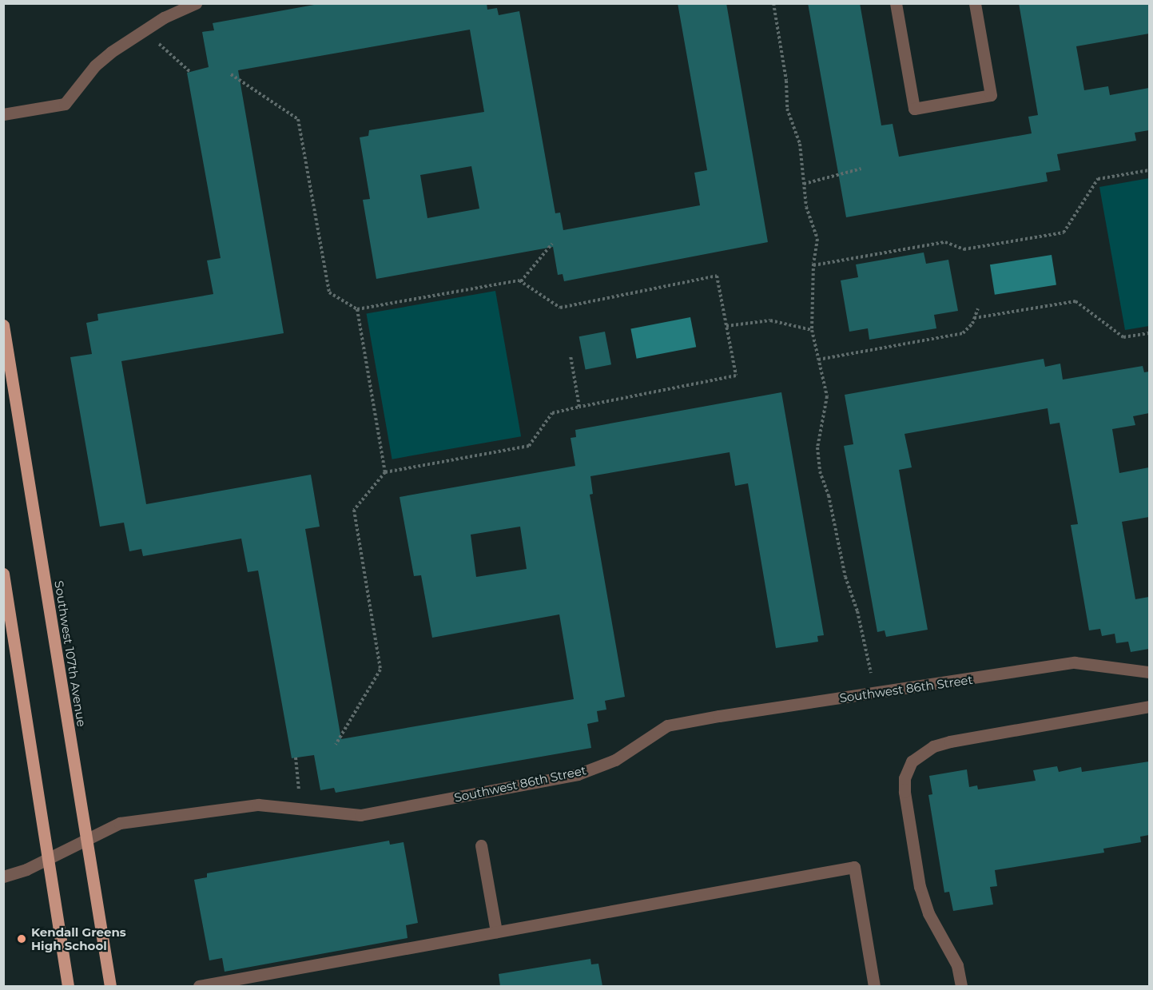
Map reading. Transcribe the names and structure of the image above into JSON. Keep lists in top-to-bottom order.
{
  "streets": {
    "main road": ["Southwest 107th Avenue"],
    "street": ["Southwest 86th Street"]
  },
  "crossings": [
    ["Southwest 107th Avenue", "Southwest 86th Street"]
  ],
  "places": ["Kendall Greens High School"]
}
